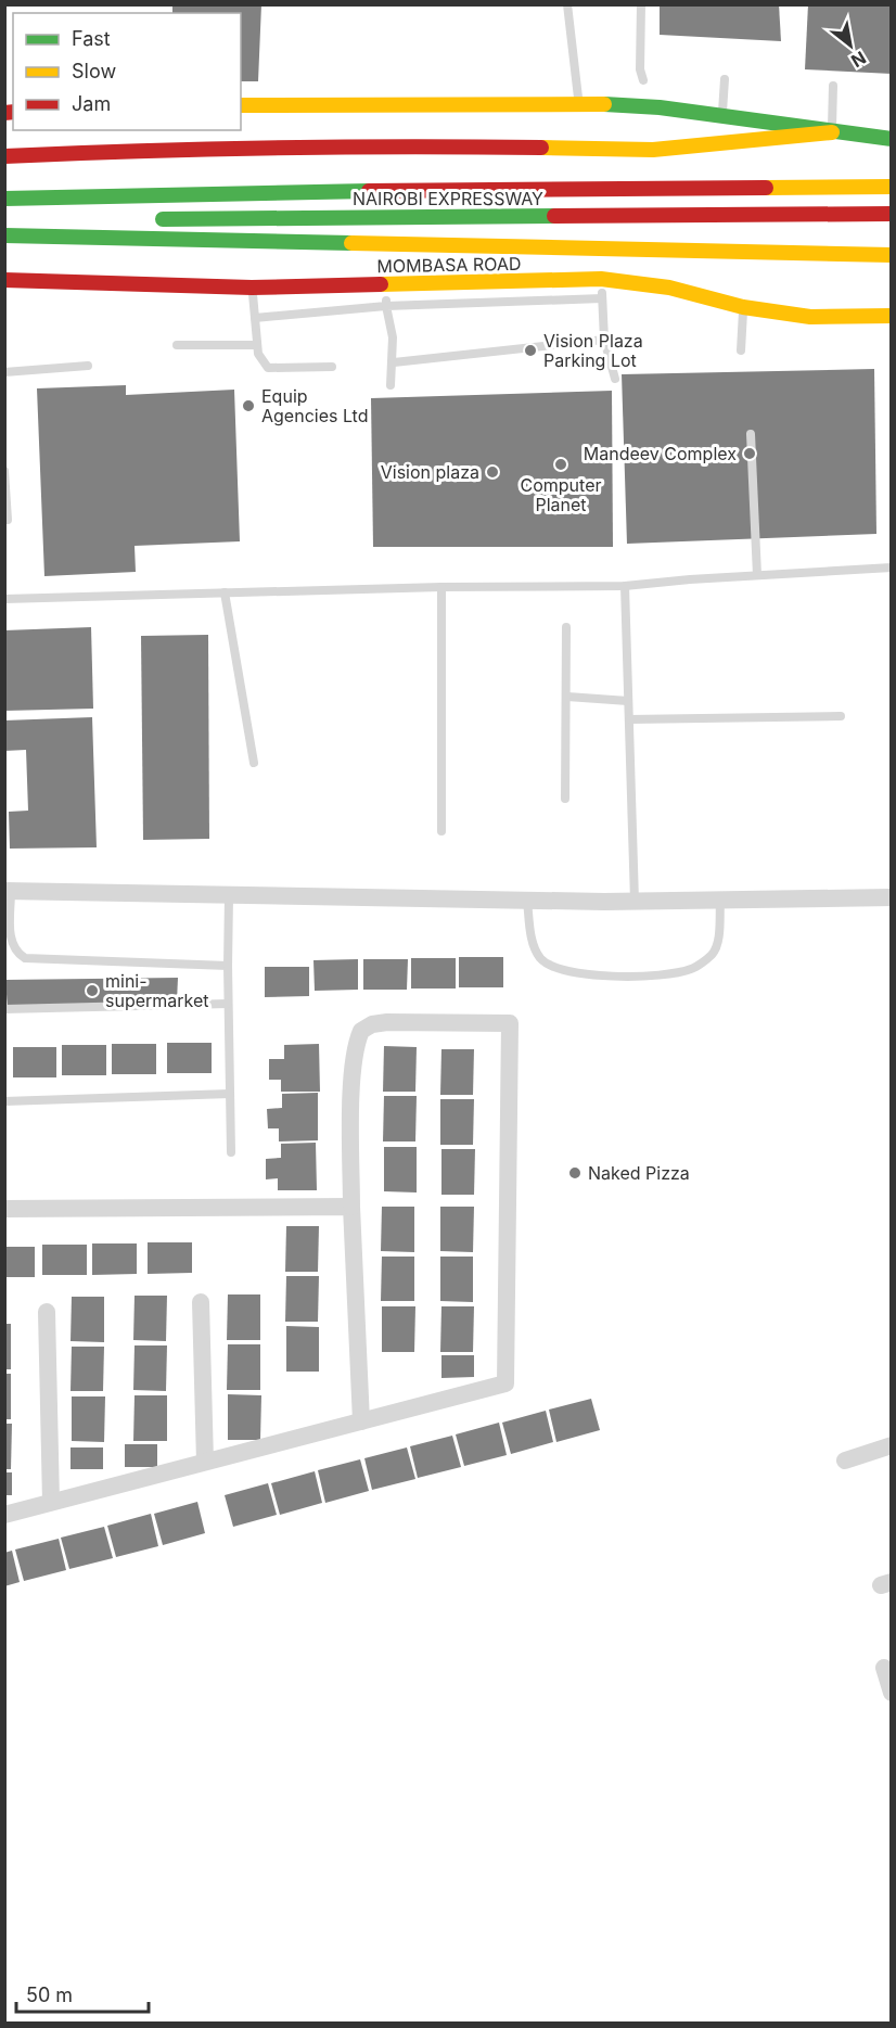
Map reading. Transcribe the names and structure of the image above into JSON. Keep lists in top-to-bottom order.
{
  "streets": {
    "highway": ["NAIROBI EXPRESSWAY", "MOMBASA ROAD"]
  },
  "places": [
    "Vision Plaza Parking Lot",
    "Equip Agencies Ltd",
    "Mandeev Complex",
    "Computer Planet",
    "Vision plaza",
    "mini- supermarket",
    "Naked Pizza"
  ],
  "legend": ["Fast", "Slow", "Jam"],
  "scale_bar": "50 m",
  "north": "bottom right"
}
